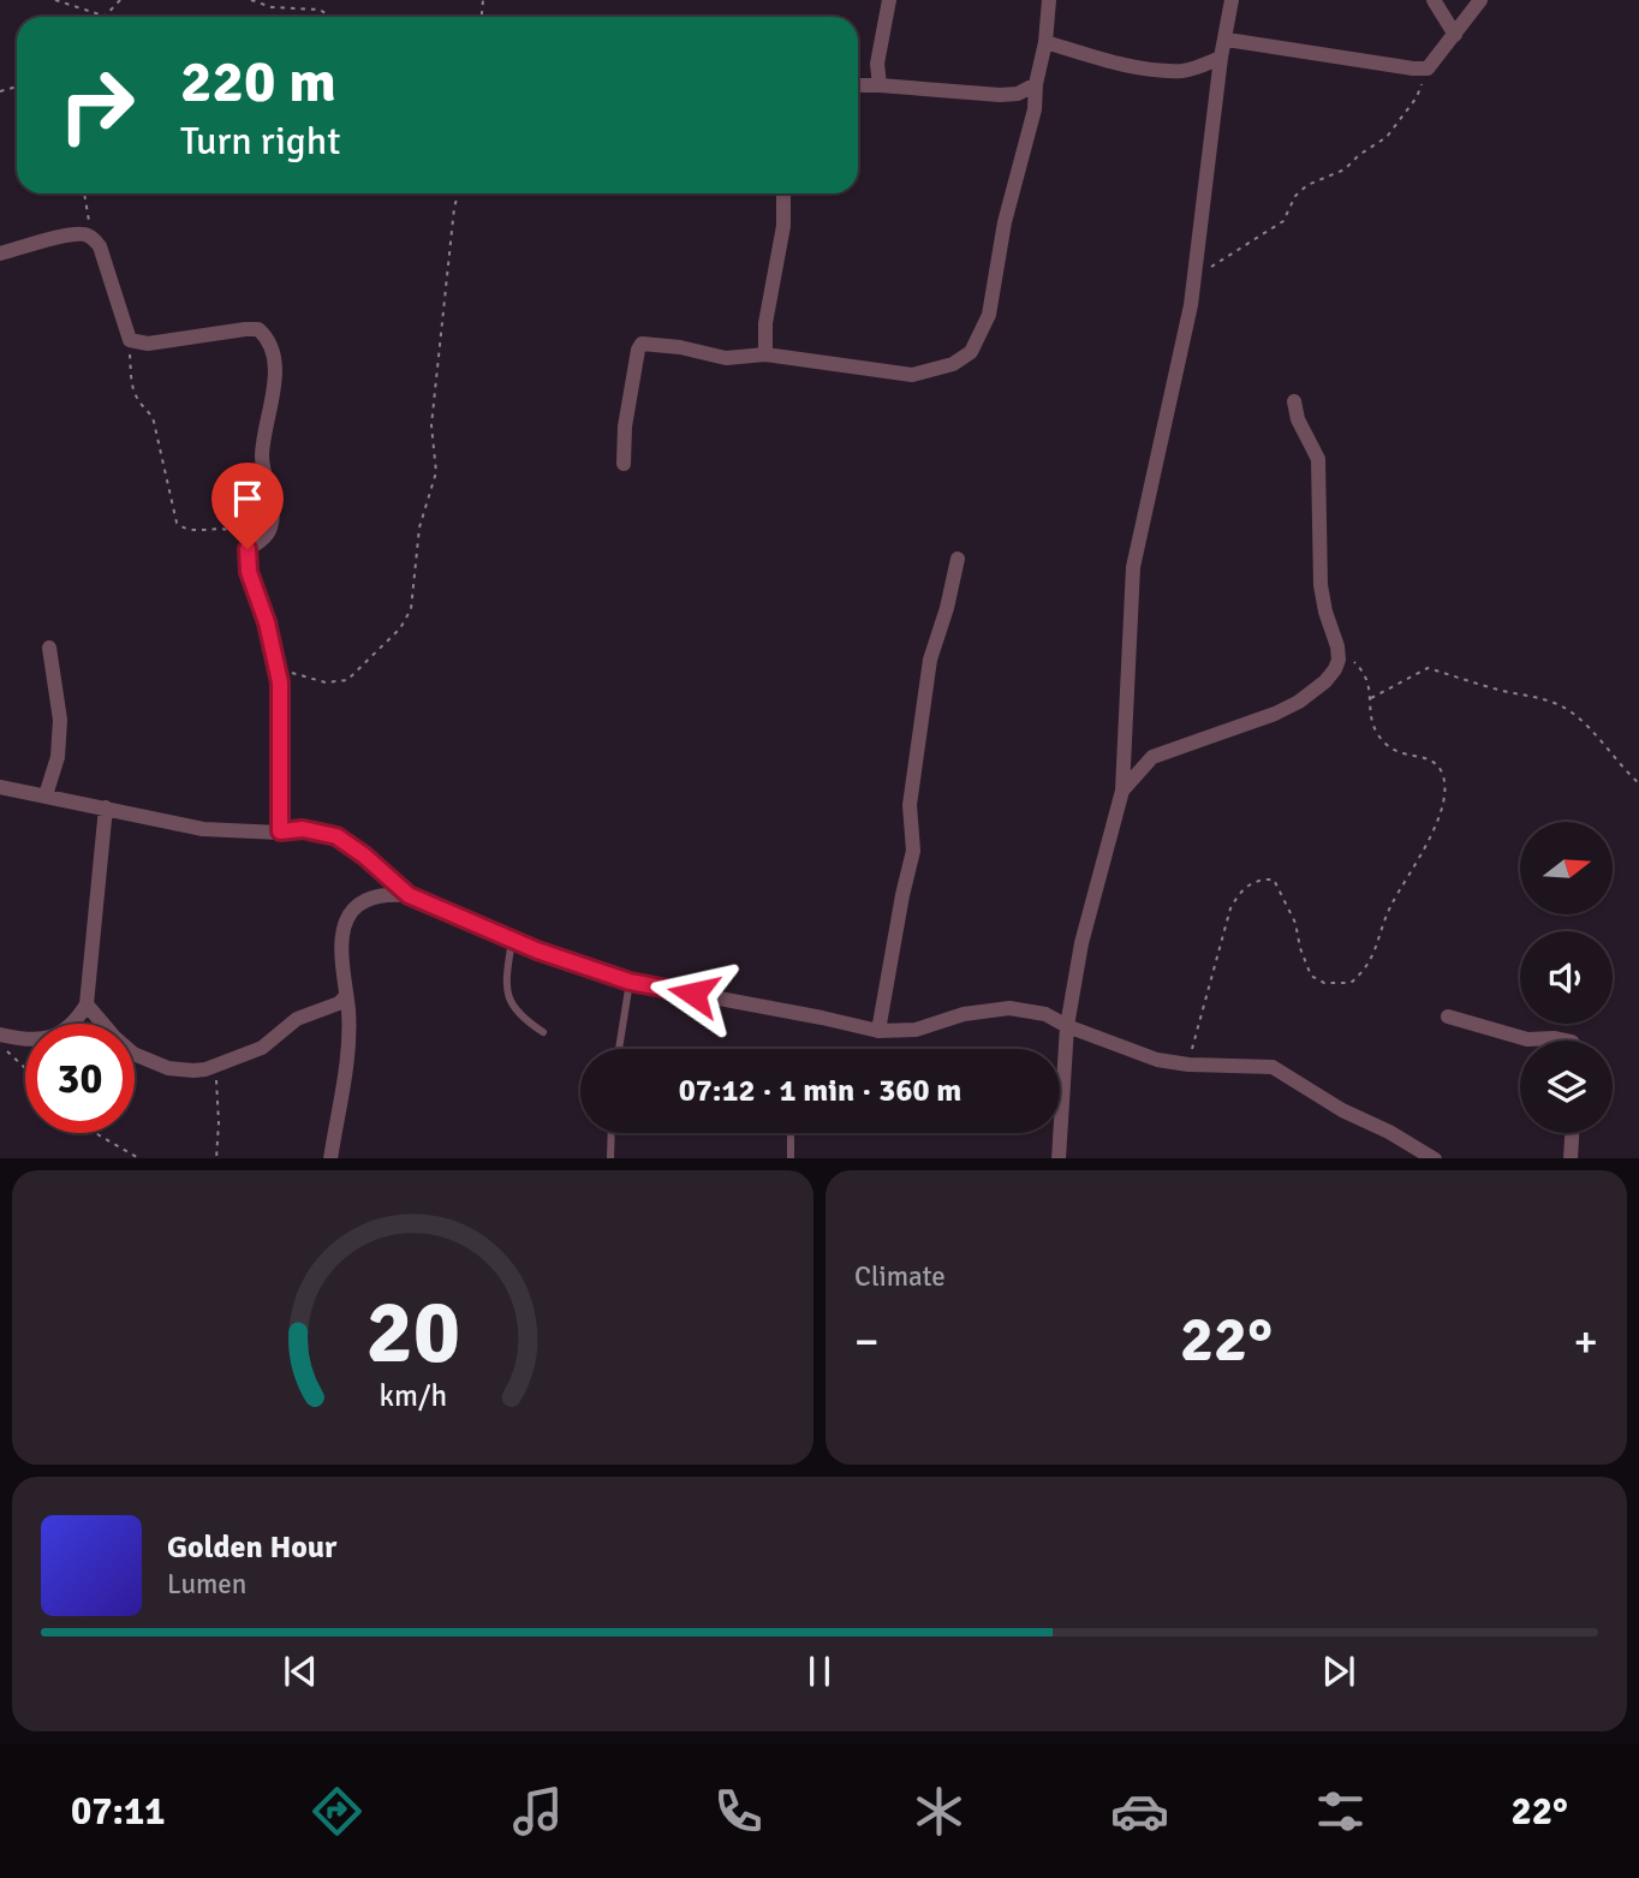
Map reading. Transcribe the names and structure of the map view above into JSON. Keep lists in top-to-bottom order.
{
  "north": "right",
  "page": {
    "turn": ["220 m", "Turn right"],
    "limit": "30",
    "trip": "07:12 · 1 min · 360 m",
    "tile": "Climate",
    "heat": ["−", "22°", "+"],
    "song": ["Golden Hour", "Lumen"],
    "tabs": ["07:11", "22°"],
    "gauge": ["20", "km/h"]
  }
}
